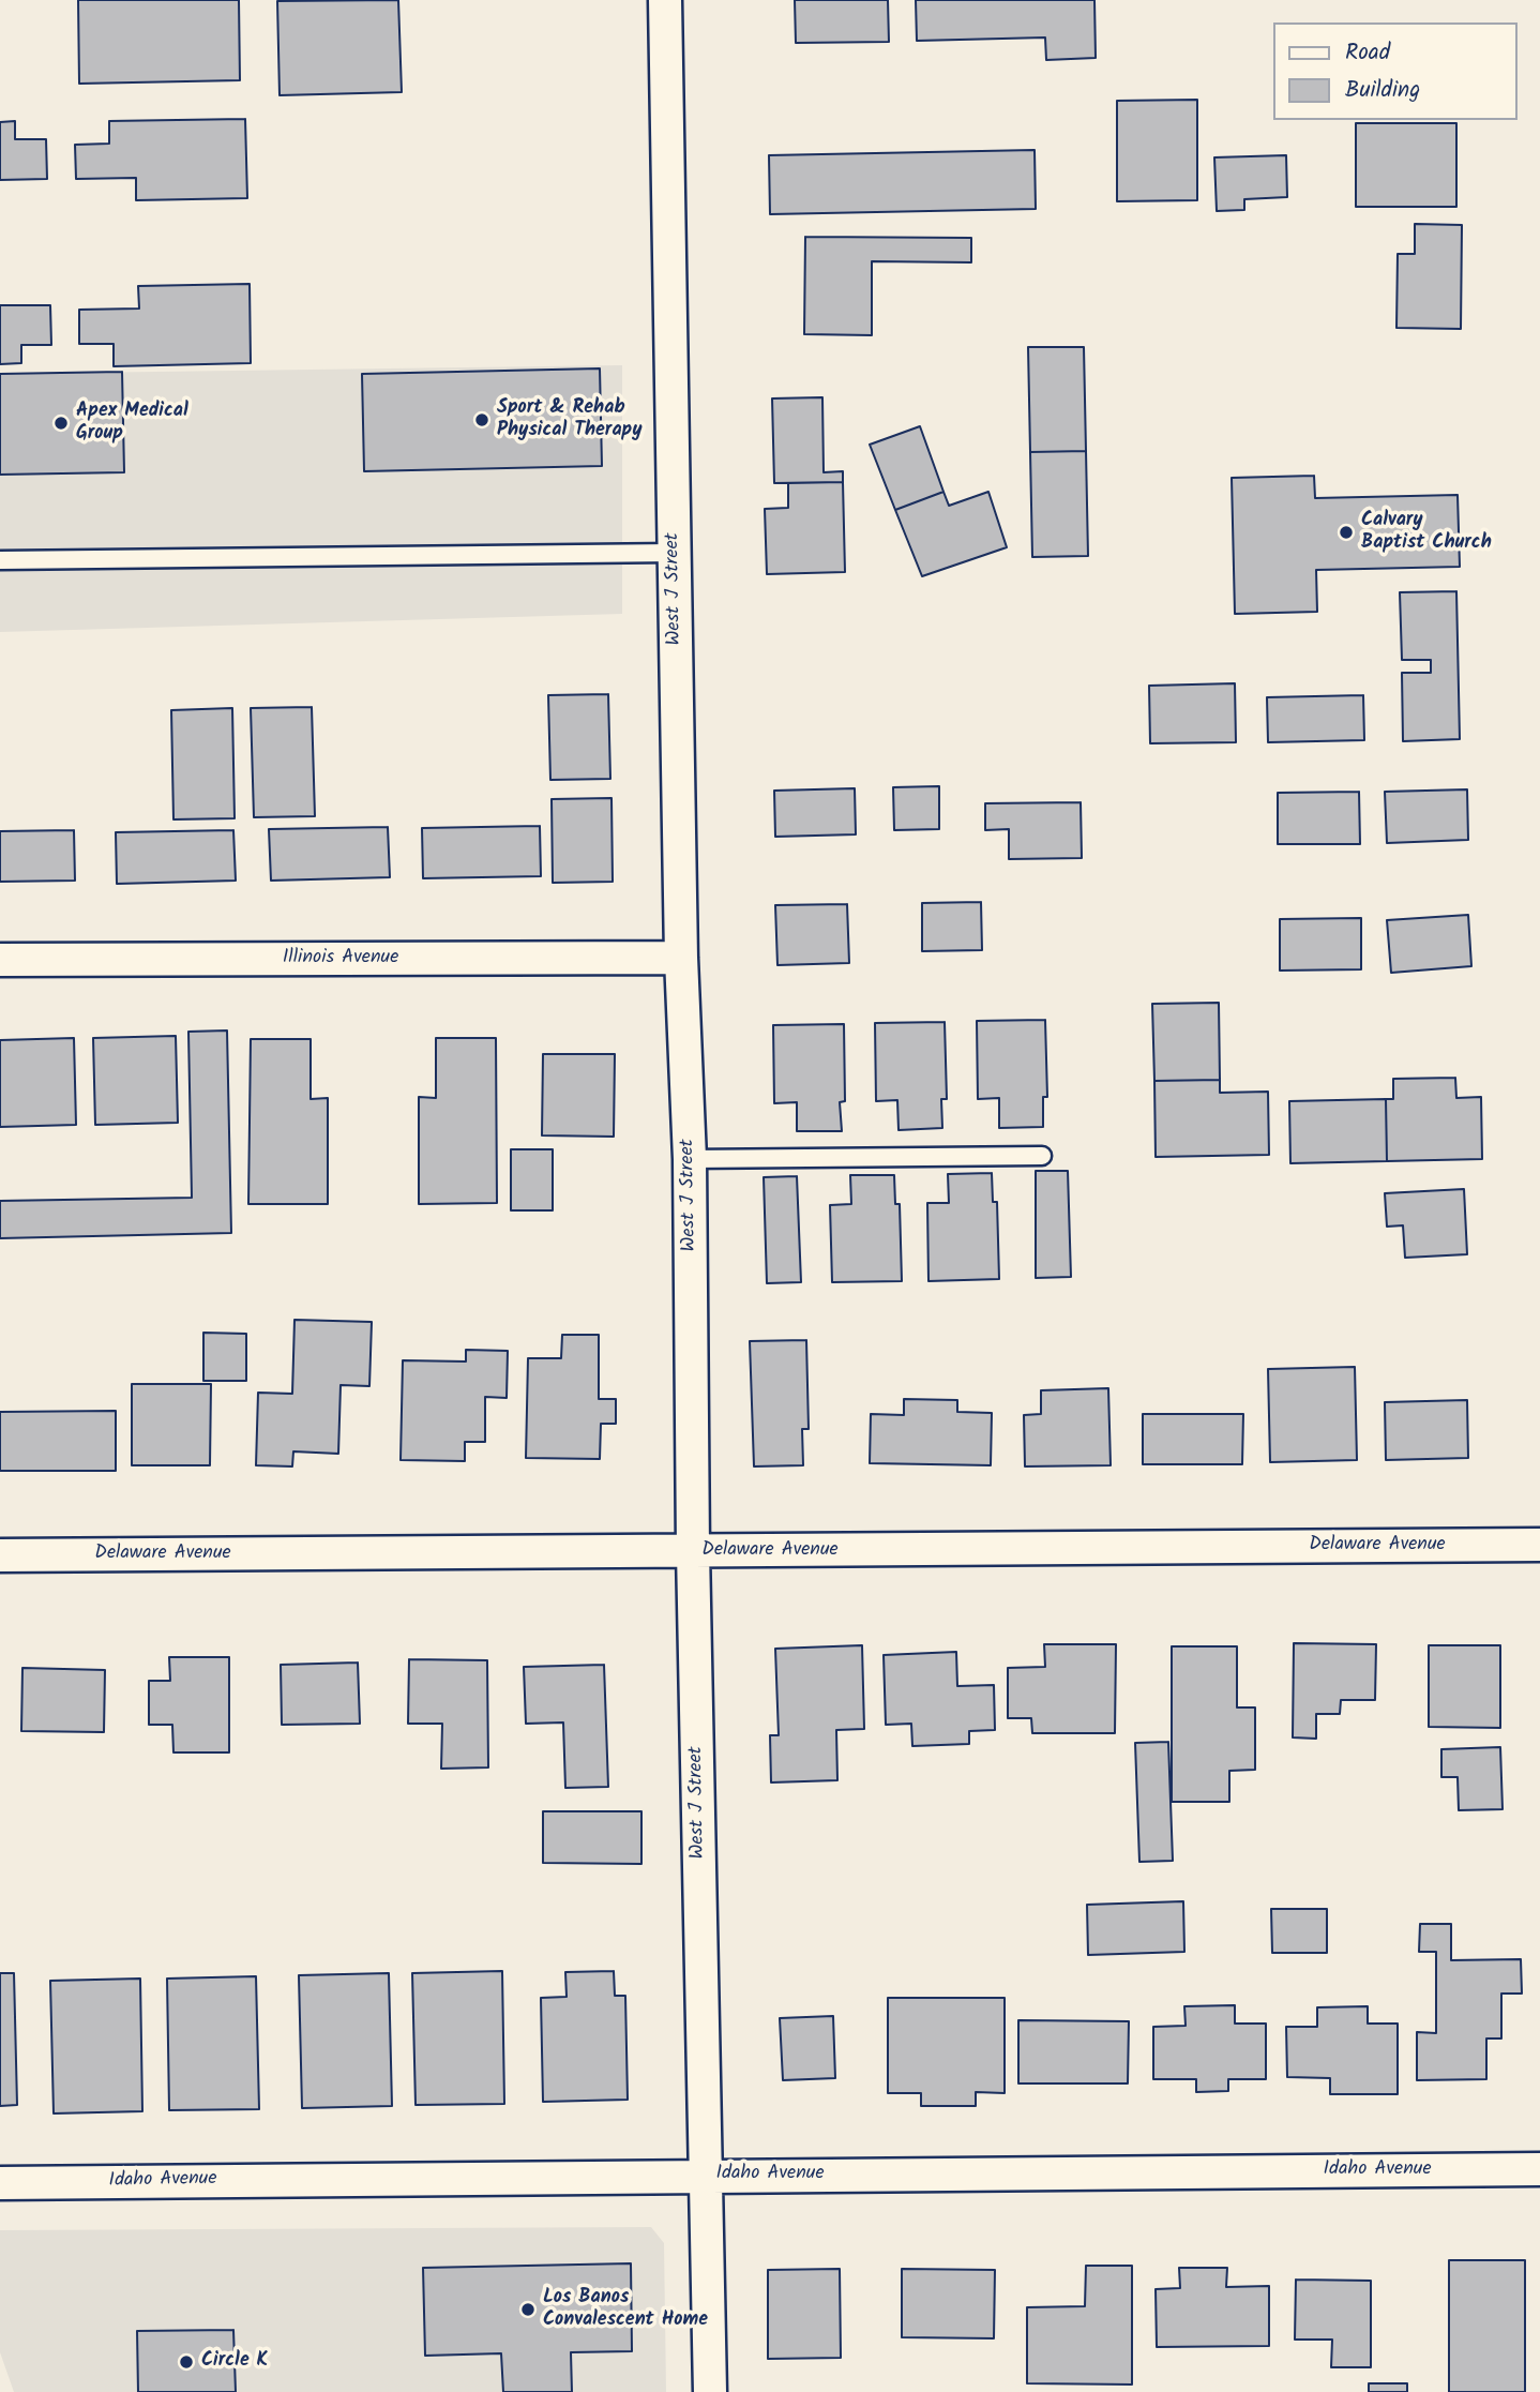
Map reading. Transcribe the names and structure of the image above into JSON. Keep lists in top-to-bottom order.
{
  "streets": {
    "street": [
      "West J Street",
      "Illinois Avenue",
      "Delaware Avenue",
      "Idaho Avenue"
    ]
  },
  "crossings": [
    ["West J Street", "Illinois Avenue"],
    ["West J Street", "Delaware Avenue"],
    ["West J Street", "Idaho Avenue"]
  ],
  "places": [
    "Sport & Rehab Physical Therapy",
    "Apex Medical Group",
    "Calvary Baptist Church",
    "Los Banos Convalescent Home",
    "Circle K"
  ],
  "legend": ["Road", "Building"]
}
